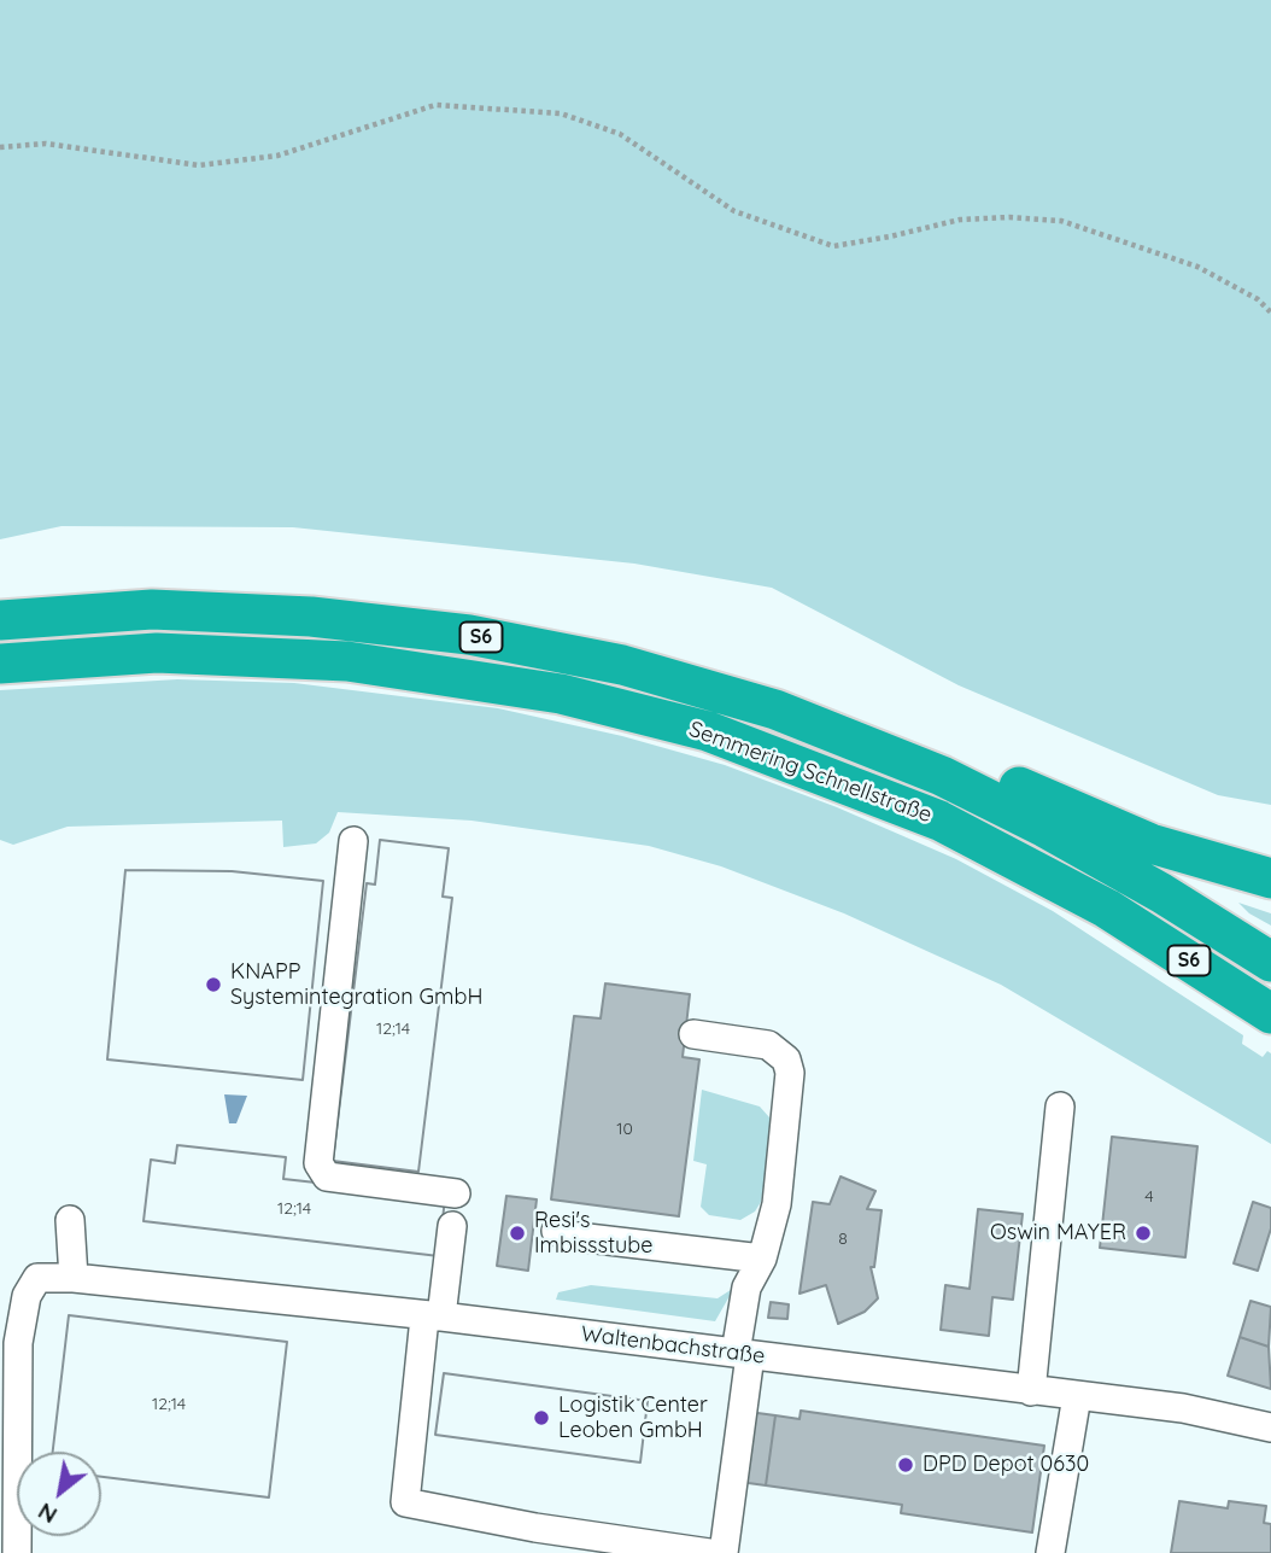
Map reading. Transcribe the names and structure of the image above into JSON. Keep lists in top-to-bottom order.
{
  "streets": {
    "highway": ["S6", "Semmering Schnellstraße"],
    "street": ["Waltenbachstraße"]
  },
  "places": [
    "KNAPP Systemintegration GmbH",
    "Resi's Imbissstube",
    "Oswin MAYER",
    "Logistik Center Leoben GmbH",
    "DPD Depot 0630"
  ],
  "house_numbers": [
    "12;14",
    "10",
    "4",
    "12;14",
    "8",
    "12;14"
  ],
  "north": "bottom left"
}
